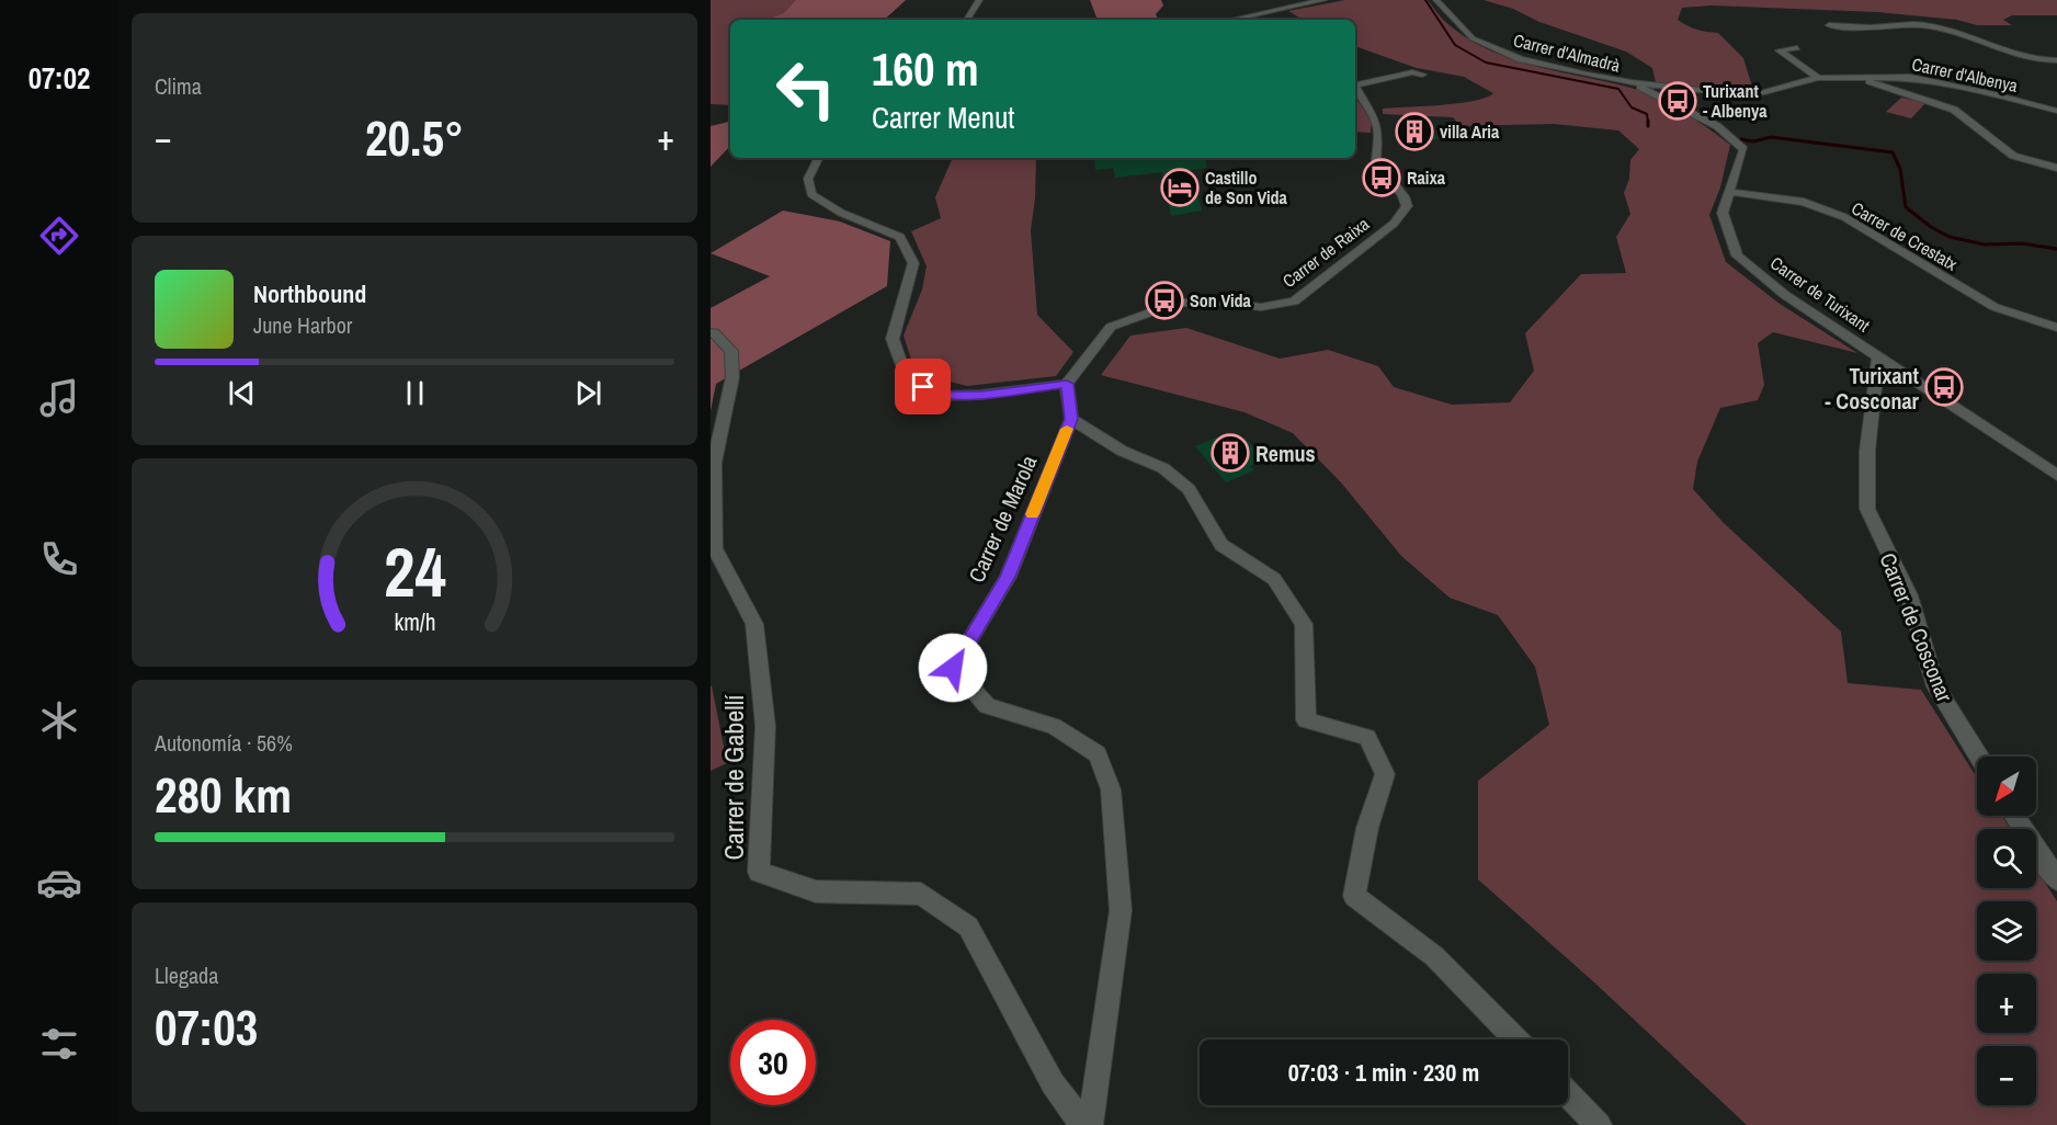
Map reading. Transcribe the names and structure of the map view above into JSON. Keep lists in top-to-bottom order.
{
  "streets": {
    "street": [
      "Carrer d'Almadrà",
      "Carrer d'Albenya",
      "Carrer de Crestatx",
      "Carrer de Raixa",
      "Carrer de Turixant",
      "Carrer de Marola",
      "Carrer de Cosconar",
      "Carrer de Gabellí"
    ]
  },
  "crossings": [
    ["Carrer d'Almadrà", "Carrer d'Albenya"],
    ["Carrer d'Almadrà", "Carrer de Turixant"],
    ["Carrer d'Albenya", "Carrer de Turixant"],
    ["Carrer de Crestatx", "Carrer de Turixant"],
    ["Carrer de Raixa", "Carrer de Marola"],
    ["Carrer de Turixant", "Carrer de Cosconar"]
  ],
  "places": {
    "bus stop": [
      "Turixant - Albenya",
      "Raixa",
      "Son Vida",
      "Turixant - Cosconar"
    ],
    "building": ["villa Aria", "Remus"],
    "hotel": ["Castillo de Son Vida"]
  },
  "north": "bottom left",
  "page": {
    "tabs": "07:02",
    "tile": [
      "Clima",
      ["Autonomía · 56%", "280 km"],
      ["Llegada", "07:03"]
    ],
    "turn": ["160 m", "Carrer Menut"],
    "heat": ["−", "20.5°", "+"],
    "song": ["Northbound", "June Harbor"],
    "map_buttons": ["+", "−"],
    "limit": "30",
    "trip": "07:03 · 1 min · 230 m",
    "gauge": ["24", "km/h"]
  }
}
